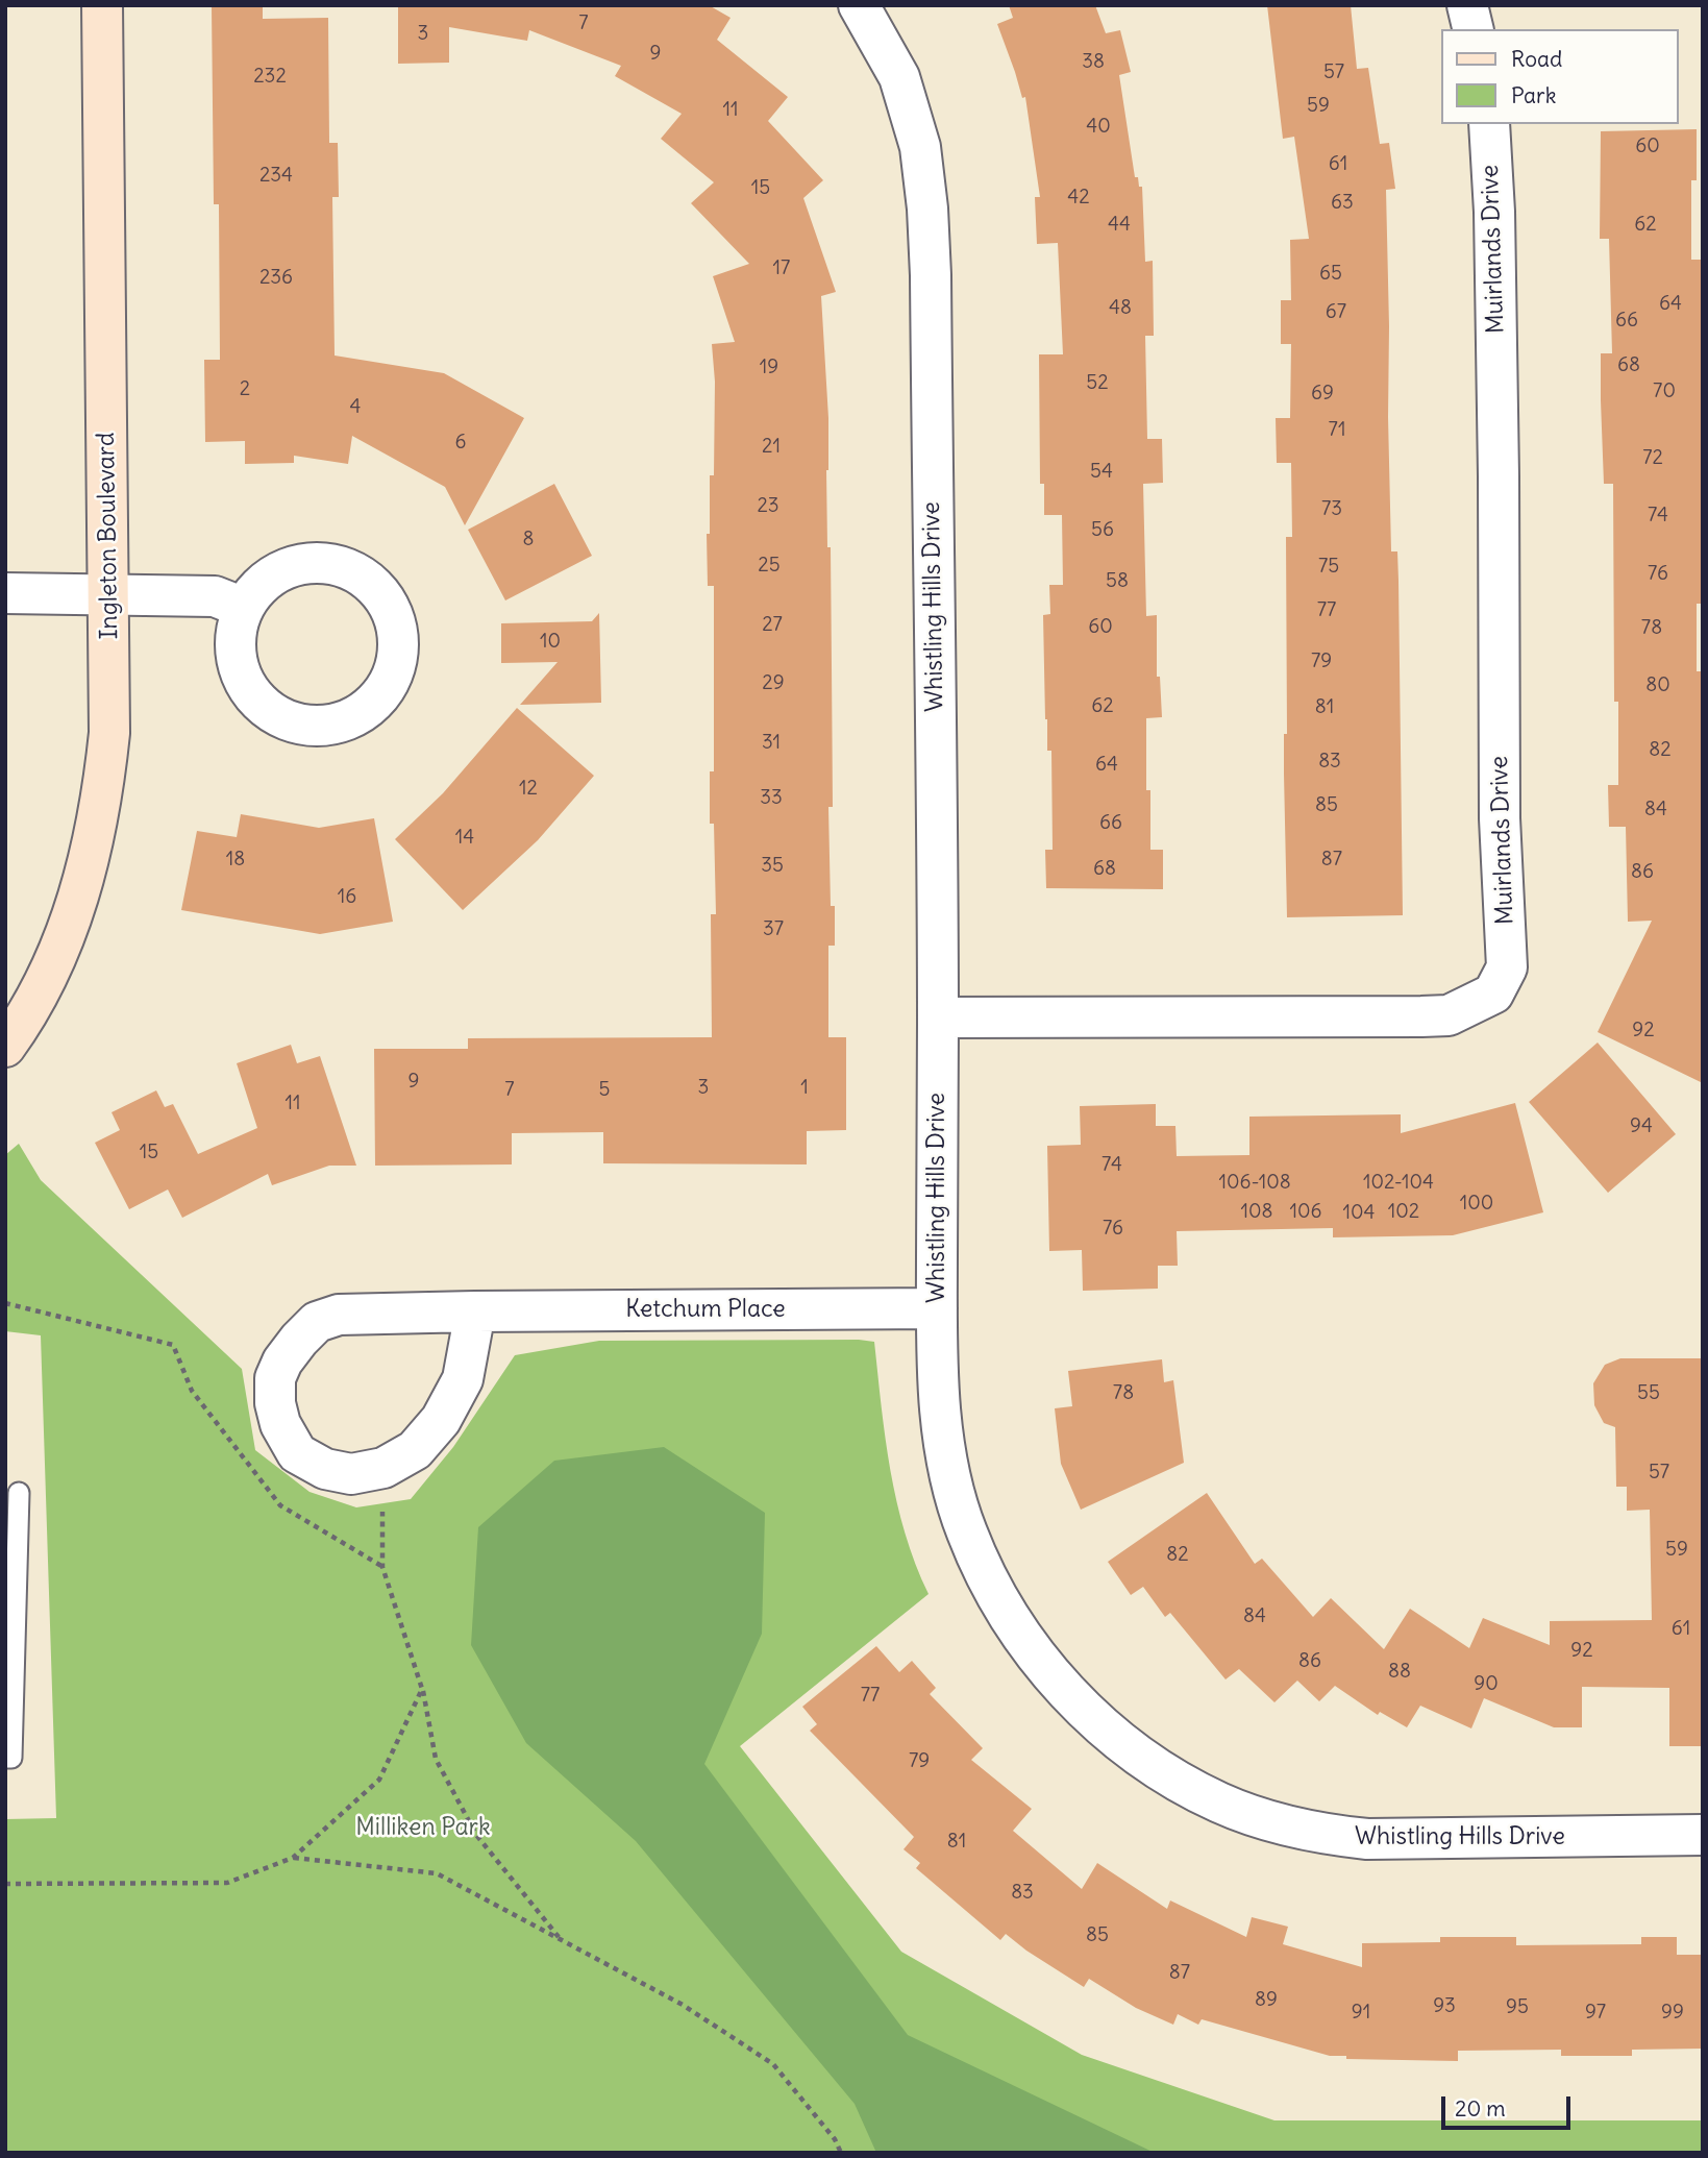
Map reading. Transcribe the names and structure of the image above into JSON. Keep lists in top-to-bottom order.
{
  "streets": {
    "street": [
      "Muirlands Drive",
      "Ingleton Boulevard",
      "Whistling Hills Drive",
      "Ketchum Place"
    ]
  },
  "crossings": [
    ["Muirlands Drive", "Whistling Hills Drive"],
    ["Whistling Hills Drive", "Ketchum Place"]
  ],
  "parks": ["Milliken Park"],
  "house_numbers": [
    "7",
    "3",
    "9",
    "38",
    "57",
    "232",
    "59",
    "11",
    "40",
    "60",
    "61",
    "234",
    "15",
    "42",
    "63",
    "44",
    "62",
    "17",
    "65",
    "236",
    "64",
    "48",
    "67",
    "66",
    "68",
    "19",
    "52",
    "2",
    "70",
    "69",
    "4",
    "71",
    "6",
    "21",
    "72",
    "54",
    "23",
    "73",
    "74",
    "56",
    "8",
    "25",
    "75",
    "76",
    "58",
    "77",
    "27",
    "60",
    "78",
    "10",
    "79",
    "29",
    "80",
    "62",
    "81",
    "31",
    "82",
    "83",
    "64",
    "12",
    "33",
    "85",
    "84",
    "66",
    "14",
    "18",
    "87",
    "35",
    "68",
    "86",
    "16",
    "37",
    "92",
    "9",
    "3",
    "1",
    "7",
    "5",
    "11",
    "94",
    "15",
    "74",
    "106-108",
    "102-104",
    "100",
    "108",
    "106",
    "102",
    "104",
    "76",
    "78",
    "55",
    "57",
    "59",
    "82",
    "84",
    "61",
    "92",
    "86",
    "88",
    "90",
    "77",
    "79",
    "81",
    "83",
    "85",
    "87",
    "89",
    "93",
    "95",
    "91",
    "97",
    "99"
  ],
  "legend": ["Road", "Park"],
  "scale_bar": "20 m"
}
